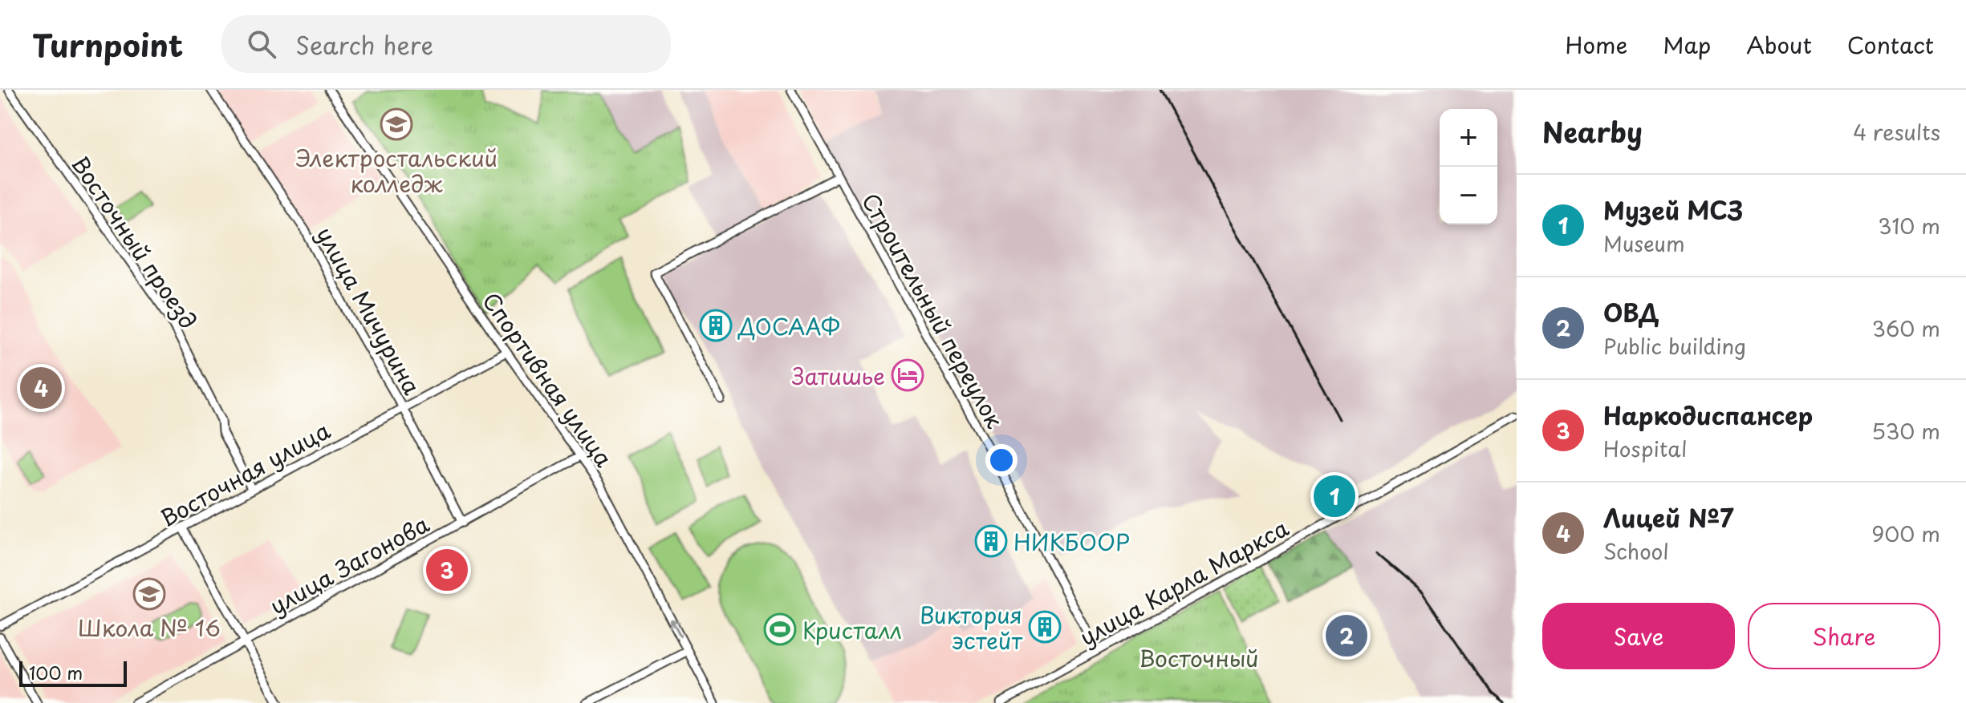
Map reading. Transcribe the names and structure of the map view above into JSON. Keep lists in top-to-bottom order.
{
  "streets": {
    "street": [
      "Восточный проезд",
      "улица Мичурина",
      "Строительный переулок",
      "Спортивная улица",
      "Восточная улица",
      "улица Загонова",
      "улица Карла Маркса"
    ]
  },
  "crossings": [
    ["Восточный проезд", "Восточная улица"],
    ["улица Мичурина", "Восточная улица"],
    ["улица Мичурина", "улица Загонова"],
    ["Строительный переулок", "улица Карла Маркса"],
    ["Спортивная улица", "Восточная улица"],
    ["Спортивная улица", "улица Загонова"]
  ],
  "parks": ["Восточный"],
  "places": {
    "school or university": ["Электростальский колледж", "Школа № 16"],
    "building": ["ДОСААФ", "НИКБООР", "Виктория эстейт"],
    "hotel": ["Затишье"],
    "sports": ["Кристалл"]
  },
  "scale_bar": "100 m",
  "page": {
    "header": "Turnpoint",
    "search": "Search here",
    "nav": [
      "Home",
      "Map",
      "About",
      "Contact"
    ],
    "heading": ["Nearby", "4 results"],
    "map_buttons": ["+", "−"],
    "list": [
      {
        "mark": "1",
        "name": "Музей МСЗ",
        "note": "Museum",
        "value": "310 m"
      },
      {
        "mark": "2",
        "name": "ОВД",
        "note": "Public building",
        "value": "360 m"
      },
      {
        "mark": "3",
        "name": "Наркодиспансер",
        "note": "Hospital",
        "value": "530 m"
      },
      {
        "mark": "4",
        "name": "Лицей №7",
        "note": "School",
        "value": "900 m"
      }
    ],
    "pins": [
      "4",
      "1",
      "3",
      "2"
    ],
    "buttons": ["Save", "Share"],
    "scale": "100 m"
  }
}
